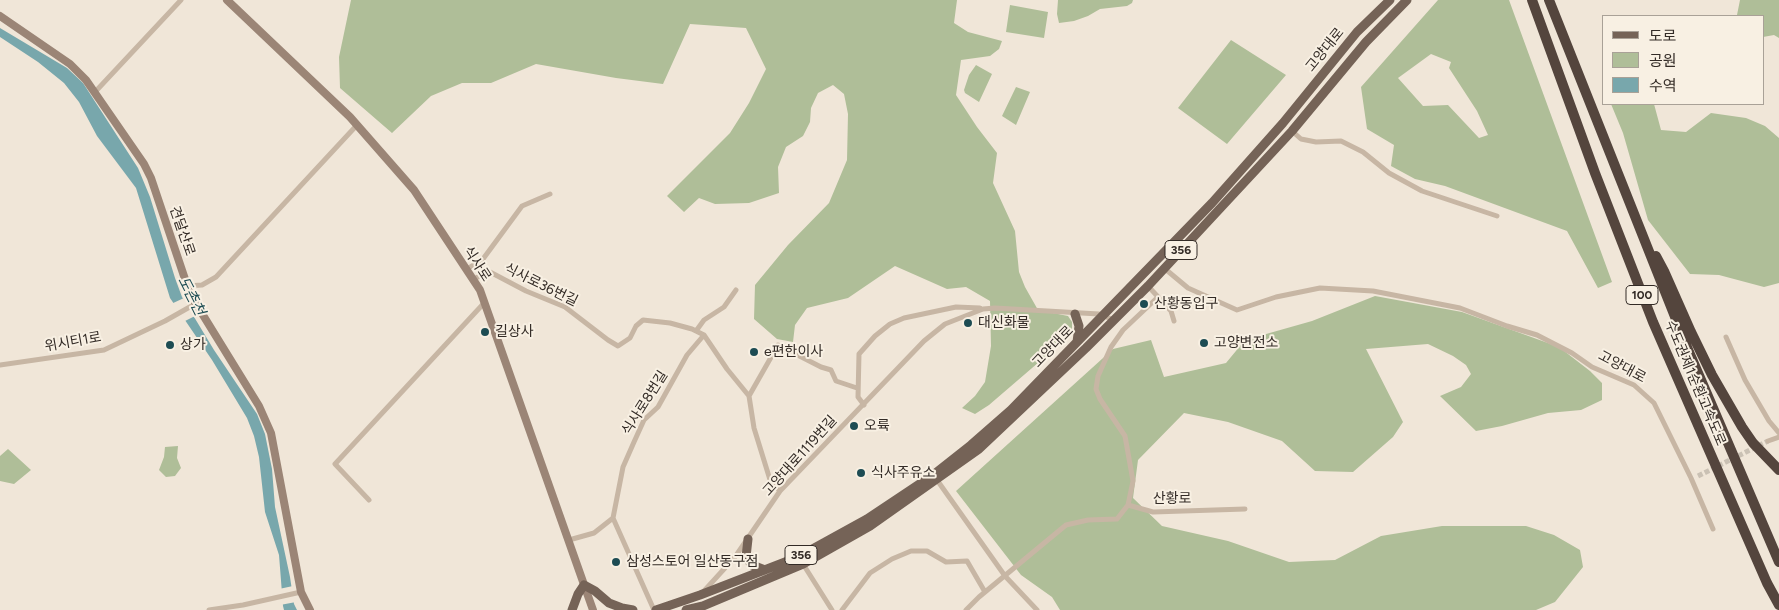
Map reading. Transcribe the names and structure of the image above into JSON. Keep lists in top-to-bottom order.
{
  "streets": {
    "highway": ["100", "수도권제1순환고속도로"],
    "main road": ["고양대로", "356"],
    "street": [
      "견달산로",
      "식사로",
      "식사로36번길",
      "위시티1로",
      "식사로8번길",
      "고양대로1119번길",
      "산황로"
    ]
  },
  "crossings": [
    ["고양대로", "고양대로1119번길"],
    ["견달산로", "위시티1로"],
    ["식사로", "식사로36번길"],
    ["식사로36번길", "식사로8번길"]
  ],
  "water": ["도촌천"],
  "places": [
    "산황동입구",
    "대신화물",
    "길상사",
    "고양변전소",
    "상가",
    "e편한이사",
    "오륙",
    "식사주유소",
    "삼성스토어 일산동구점"
  ],
  "legend": ["도로", "공원", "수역"]
}
